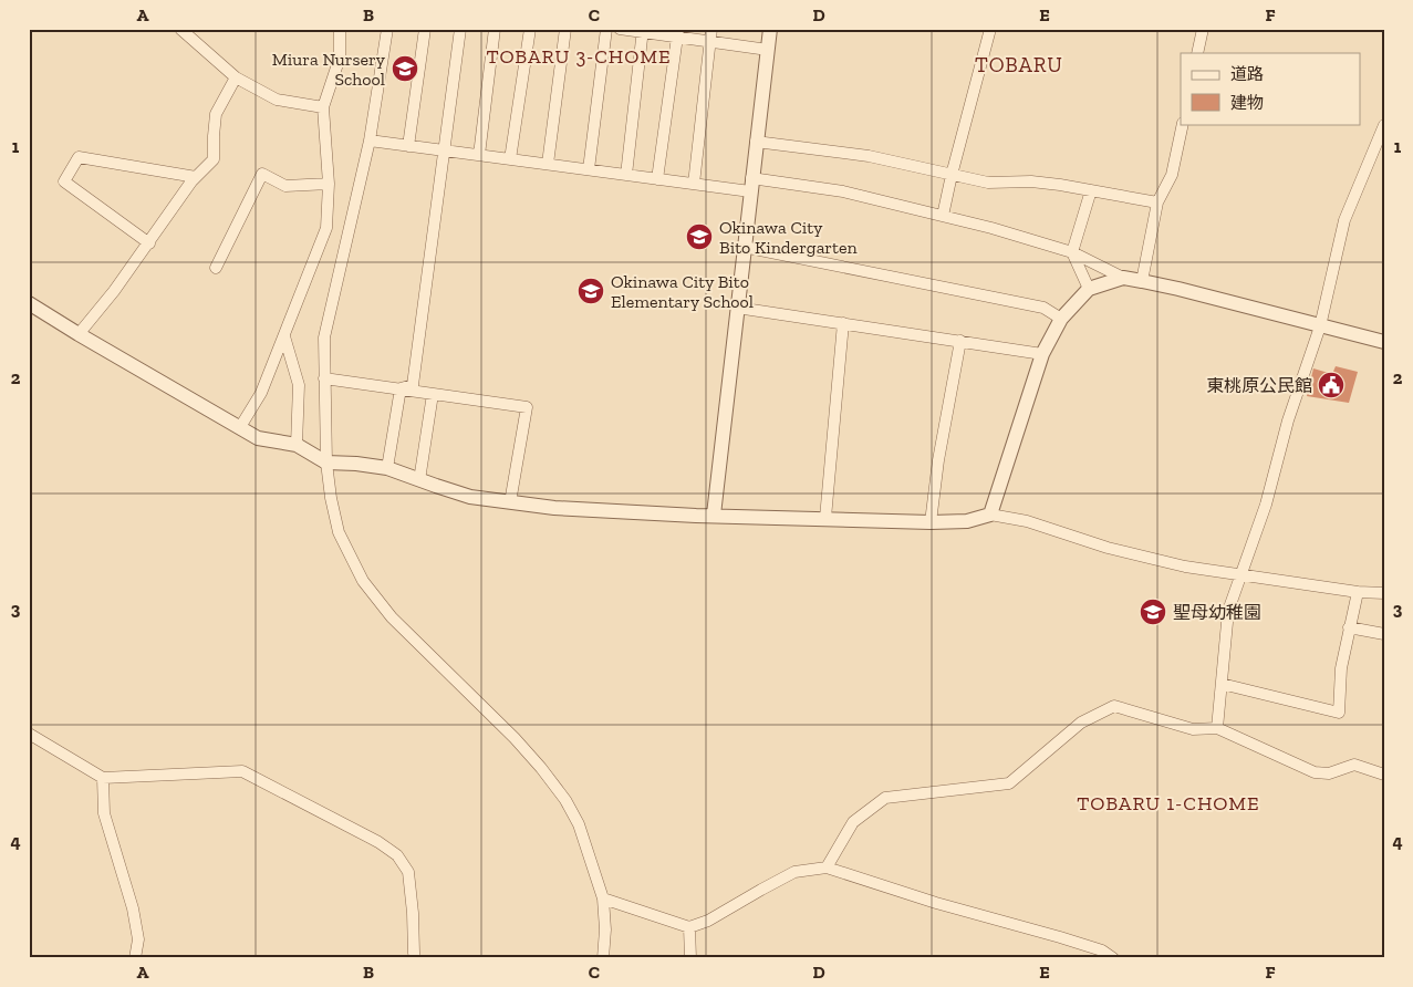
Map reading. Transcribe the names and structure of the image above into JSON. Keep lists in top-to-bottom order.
{
  "districts": ["TOBARU 3-CHOME", "TOBARU", "TOBARU 1-CHOME"],
  "places": {
    "school or university": [
      "Miura Nursery School",
      "Okinawa City Bito Kindergarten",
      "Okinawa City Bito Elementary School",
      "聖母幼稚園"
    ],
    "public building": ["東桃原公民館"]
  },
  "legend": ["道路", "建物"],
  "grid": {
    "columns": [
      "A",
      "B",
      "C",
      "D",
      "E",
      "F"
    ],
    "rows": [
      "1",
      "2",
      "3",
      "4"
    ]
  }
}
